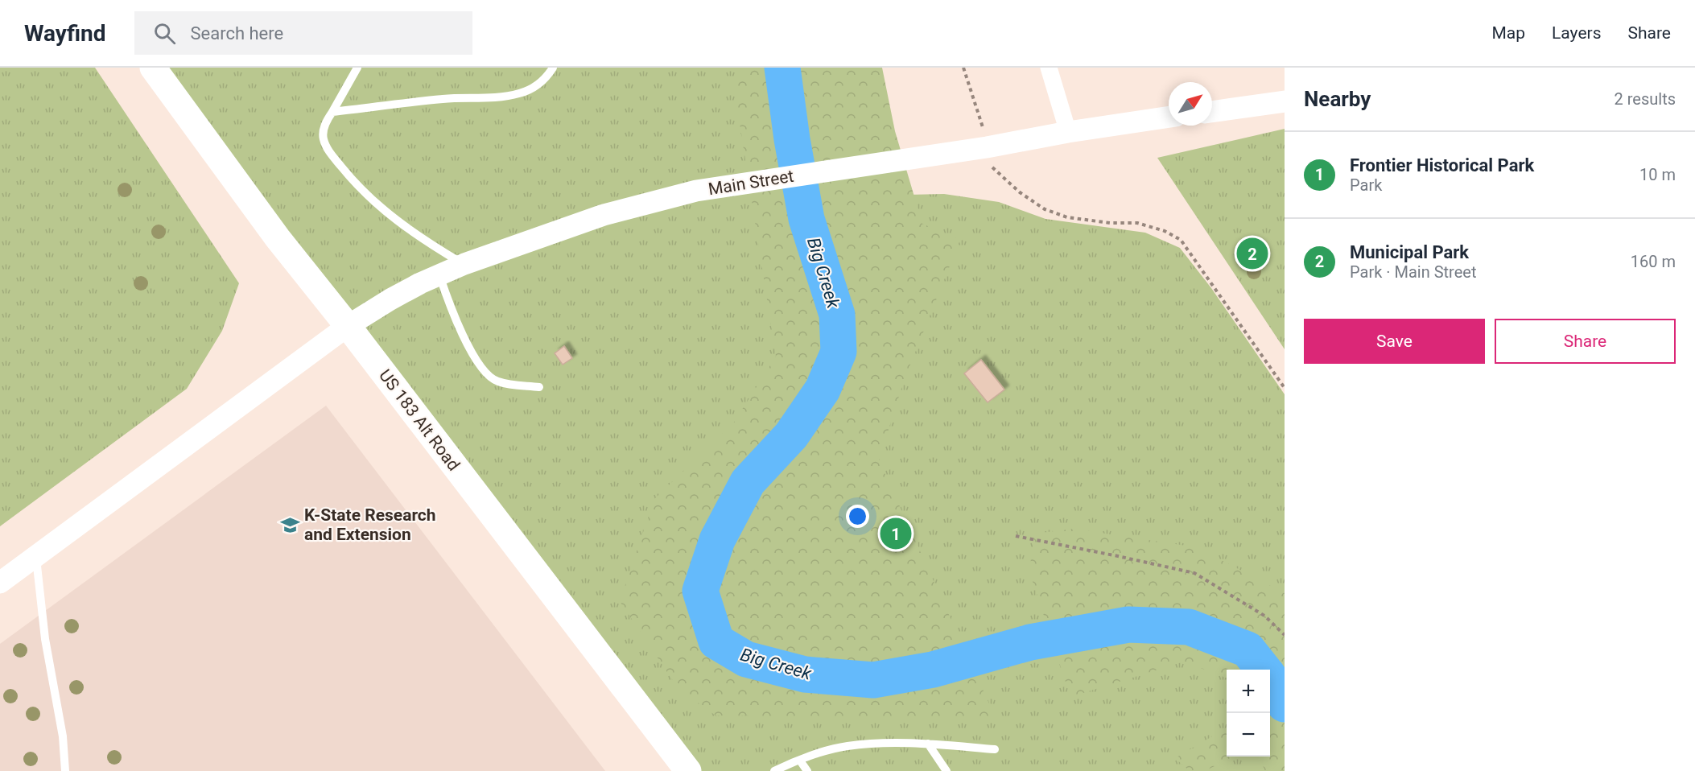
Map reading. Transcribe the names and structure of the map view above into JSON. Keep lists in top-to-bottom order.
{
  "streets": {
    "highway": ["US 183 Alt Road"],
    "street": ["Main Street"]
  },
  "crossings": [
    ["Main Street", "US 183 Alt Road"]
  ],
  "water": ["Big Creek"],
  "places": {
    "school or university": ["K-State Research and Extension"]
  },
  "north": "top right",
  "page": {
    "header": "Wayfind",
    "search": "Search here",
    "nav": ["Map", "Layers", "Share"],
    "heading": ["Nearby", "2 results"],
    "list": [
      {
        "mark": "1",
        "name": "Frontier Historical Park",
        "note": "Park",
        "value": "10 m"
      },
      {
        "mark": "2",
        "name": "Municipal Park",
        "note": "Park · Main Street",
        "value": "160 m"
      }
    ],
    "pins": ["2", "1"],
    "buttons": ["Save", "Share"],
    "map_buttons": ["+", "−"]
  }
}
